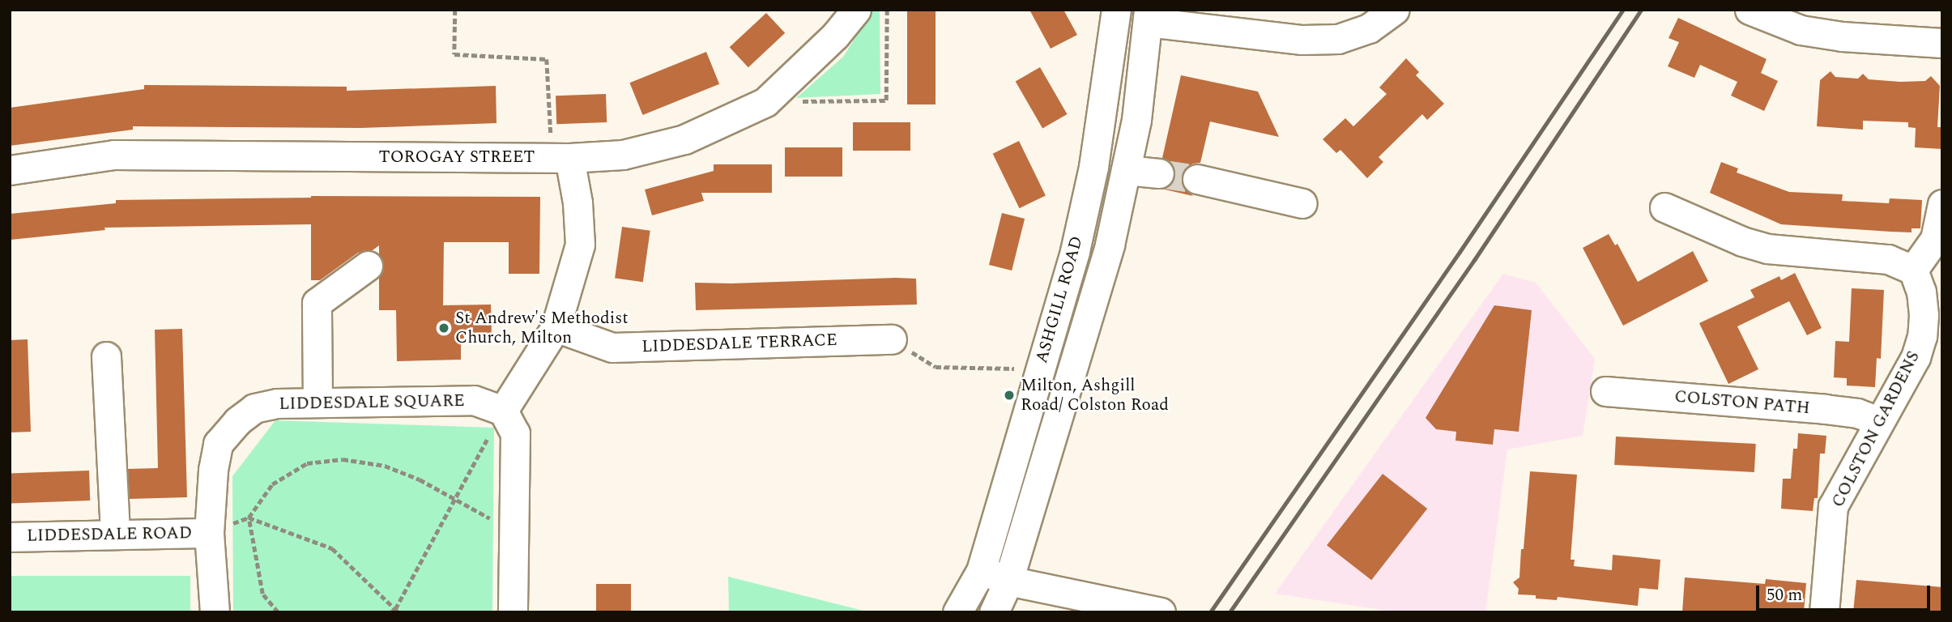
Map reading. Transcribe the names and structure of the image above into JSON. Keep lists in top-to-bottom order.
{
  "streets": {
    "street": [
      "TOROGAY STREET",
      "ASHGILL ROAD",
      "LIDDESDALE TERRACE",
      "LIDDESDALE SQUARE",
      "COLSTON PATH",
      "COLSTON GARDENS",
      "LIDDESDALE ROAD"
    ]
  },
  "crossings": [
    ["LIDDESDALE SQUARE", "LIDDESDALE ROAD"],
    ["COLSTON PATH", "COLSTON GARDENS"]
  ],
  "places": ["St Andrew's Methodist Church, Milton", "Milton, Ashgill Road/ Colston Road"],
  "scale_bar": "50 m"
}
